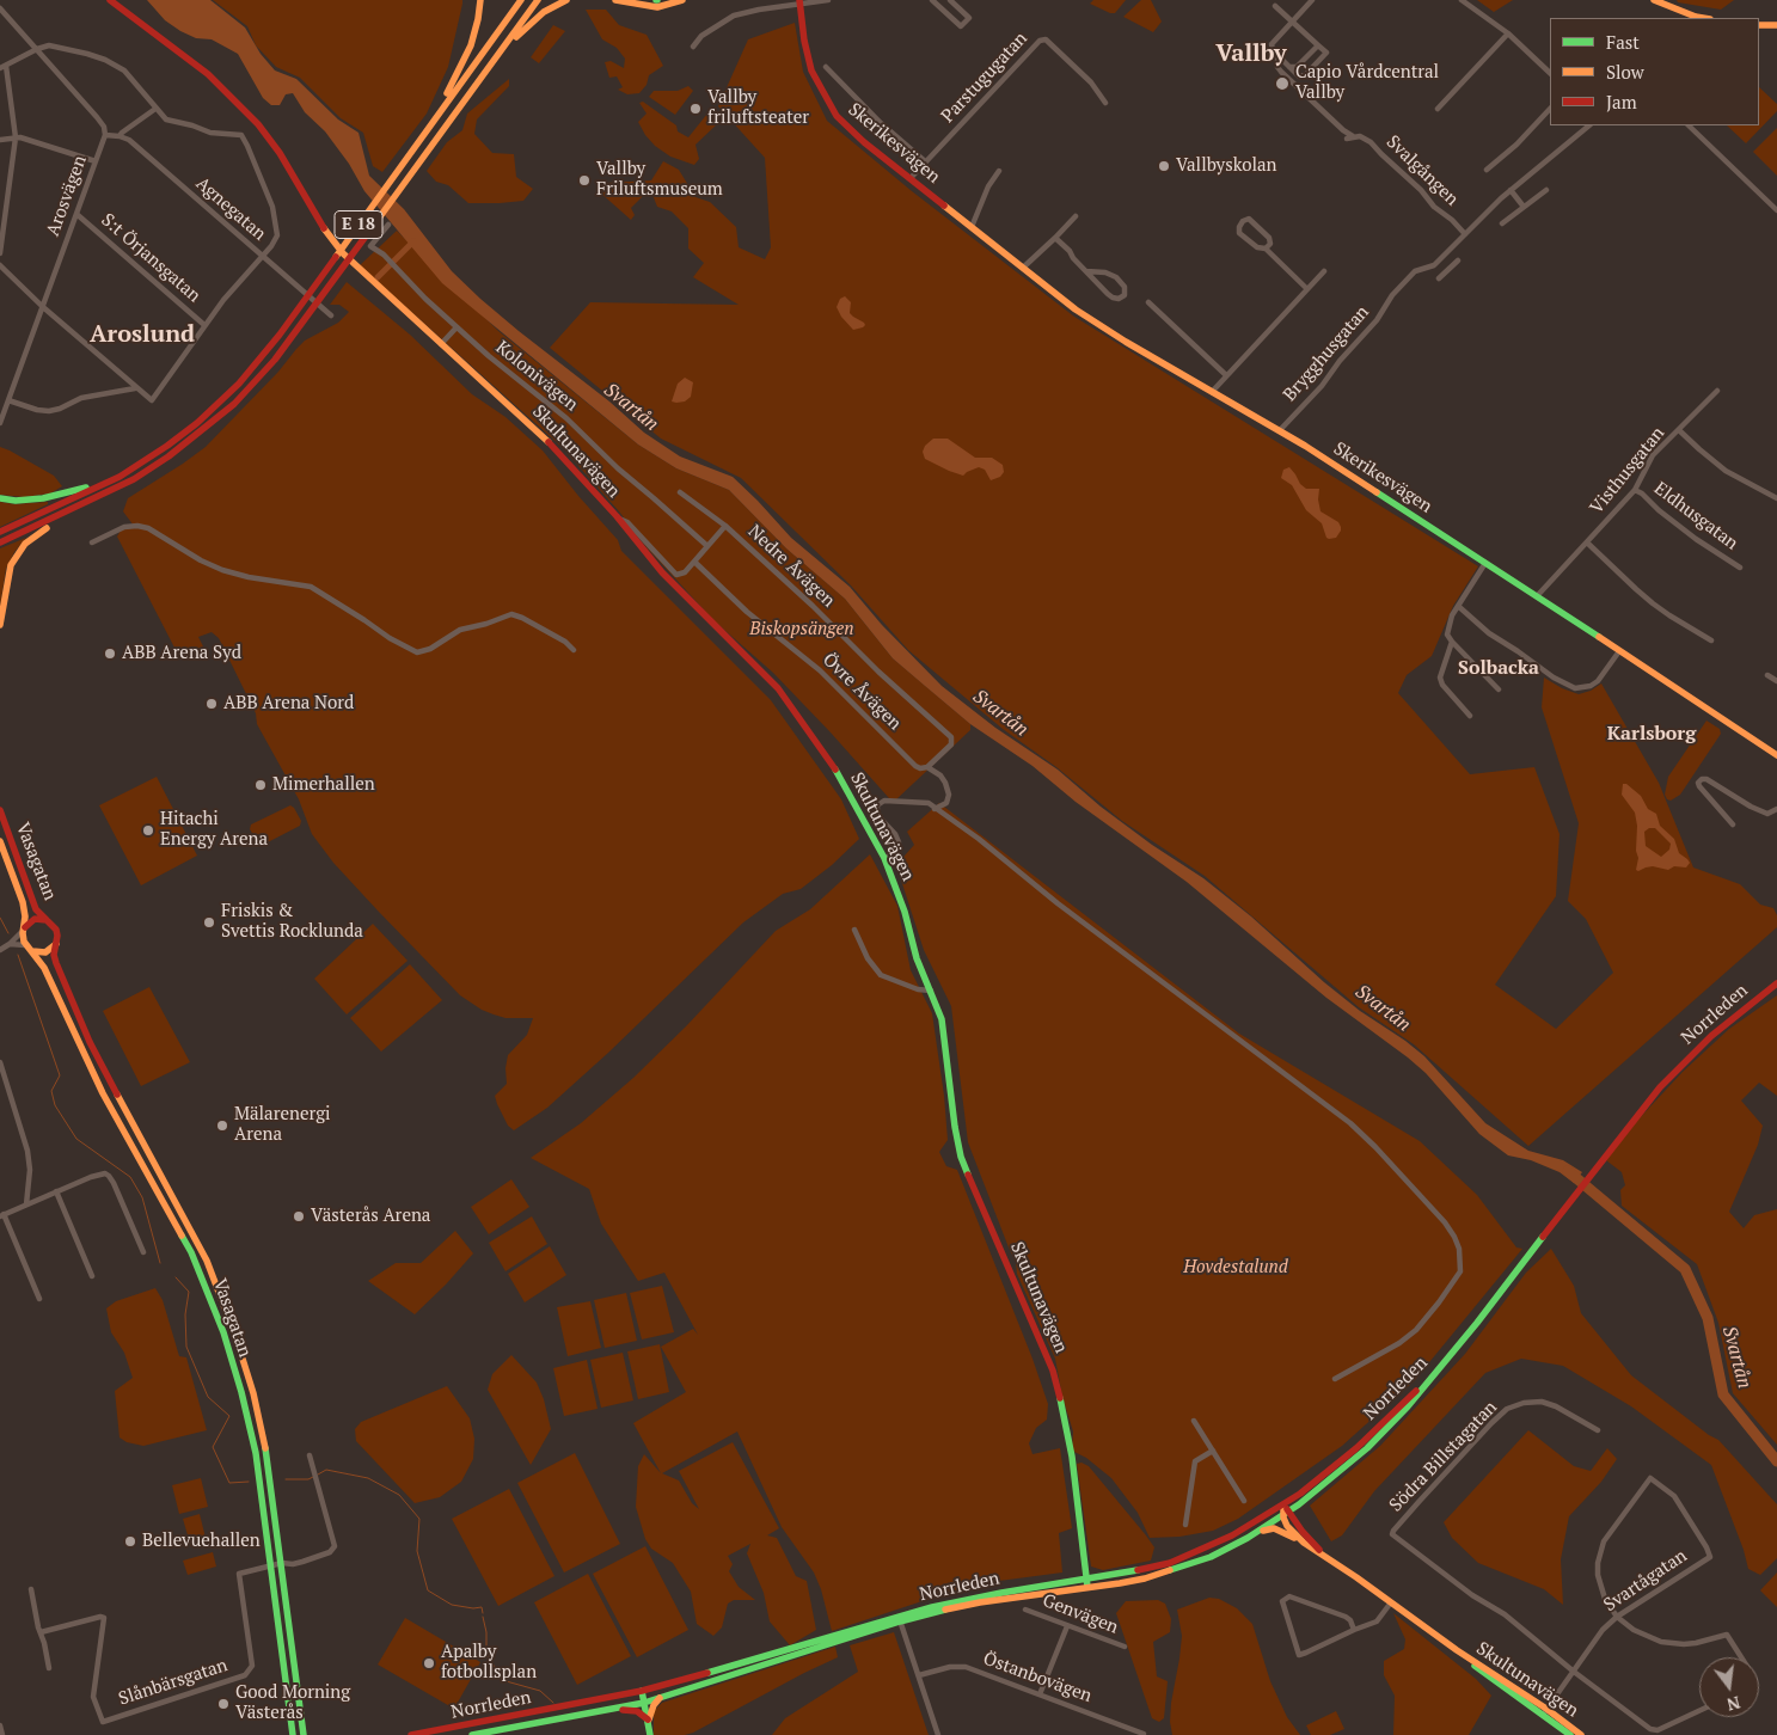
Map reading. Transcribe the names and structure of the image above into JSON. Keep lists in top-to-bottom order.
{
  "streets": {
    "main road": [
      "Skerikesvägen",
      "E 18",
      "Skultunavägen",
      "Vasagatan",
      "Norrleden"
    ],
    "street": [
      "Parstugugatan",
      "Svalgången",
      "Arosvägen",
      "Agnegatan",
      "S:t Örjansgatan",
      "Brygghusgatan",
      "Kolonivägen",
      "Visthusgatan",
      "Eldhusgatan",
      "Nedre Åvägen",
      "Övre Åvägen",
      "Södra Billstagatan",
      "Svartågatan",
      "Genvägen",
      "Östanbovägen",
      "Slånbärsgatan"
    ]
  },
  "crossings": [
    ["Parstugugatan", "Skerikesvägen"],
    ["Skerikesvägen", "Brygghusgatan"],
    ["Skerikesvägen", "Visthusgatan"],
    ["Svalgången", "Brygghusgatan"],
    ["Arosvägen", "Agnegatan"],
    ["Arosvägen", "S:t Örjansgatan"],
    ["Skultunavägen", "Norrleden"],
    ["Skultunavägen", "Svartågatan"],
    ["Visthusgatan", "Eldhusgatan"],
    ["Nedre Åvägen", "Övre Åvägen"],
    ["Vasagatan", "Slånbärsgatan"],
    ["Södra Billstagatan", "Svartågatan"]
  ],
  "districts": [
    "Vallby",
    "Aroslund",
    "Solbacka",
    "Karlsborg"
  ],
  "water": ["Svartån"],
  "parks": ["Biskopsängen", "Hovdestalund"],
  "places": [
    "Capio Vårdcentral Vallby",
    "Vallby friluftsteater",
    "Vallbyskolan",
    "Vallby Friluftsmuseum",
    "ABB Arena Syd",
    "ABB Arena Nord",
    "Mimerhallen",
    "Hitachi Energy Arena",
    "Friskis & Svettis Rocklunda",
    "Mälarenergi Arena",
    "Västerås Arena",
    "Bellevuehallen",
    "Apalby fotbollsplan",
    "Good Morning Västerås"
  ],
  "legend": ["Fast", "Slow", "Jam"],
  "north": "bottom"
}
